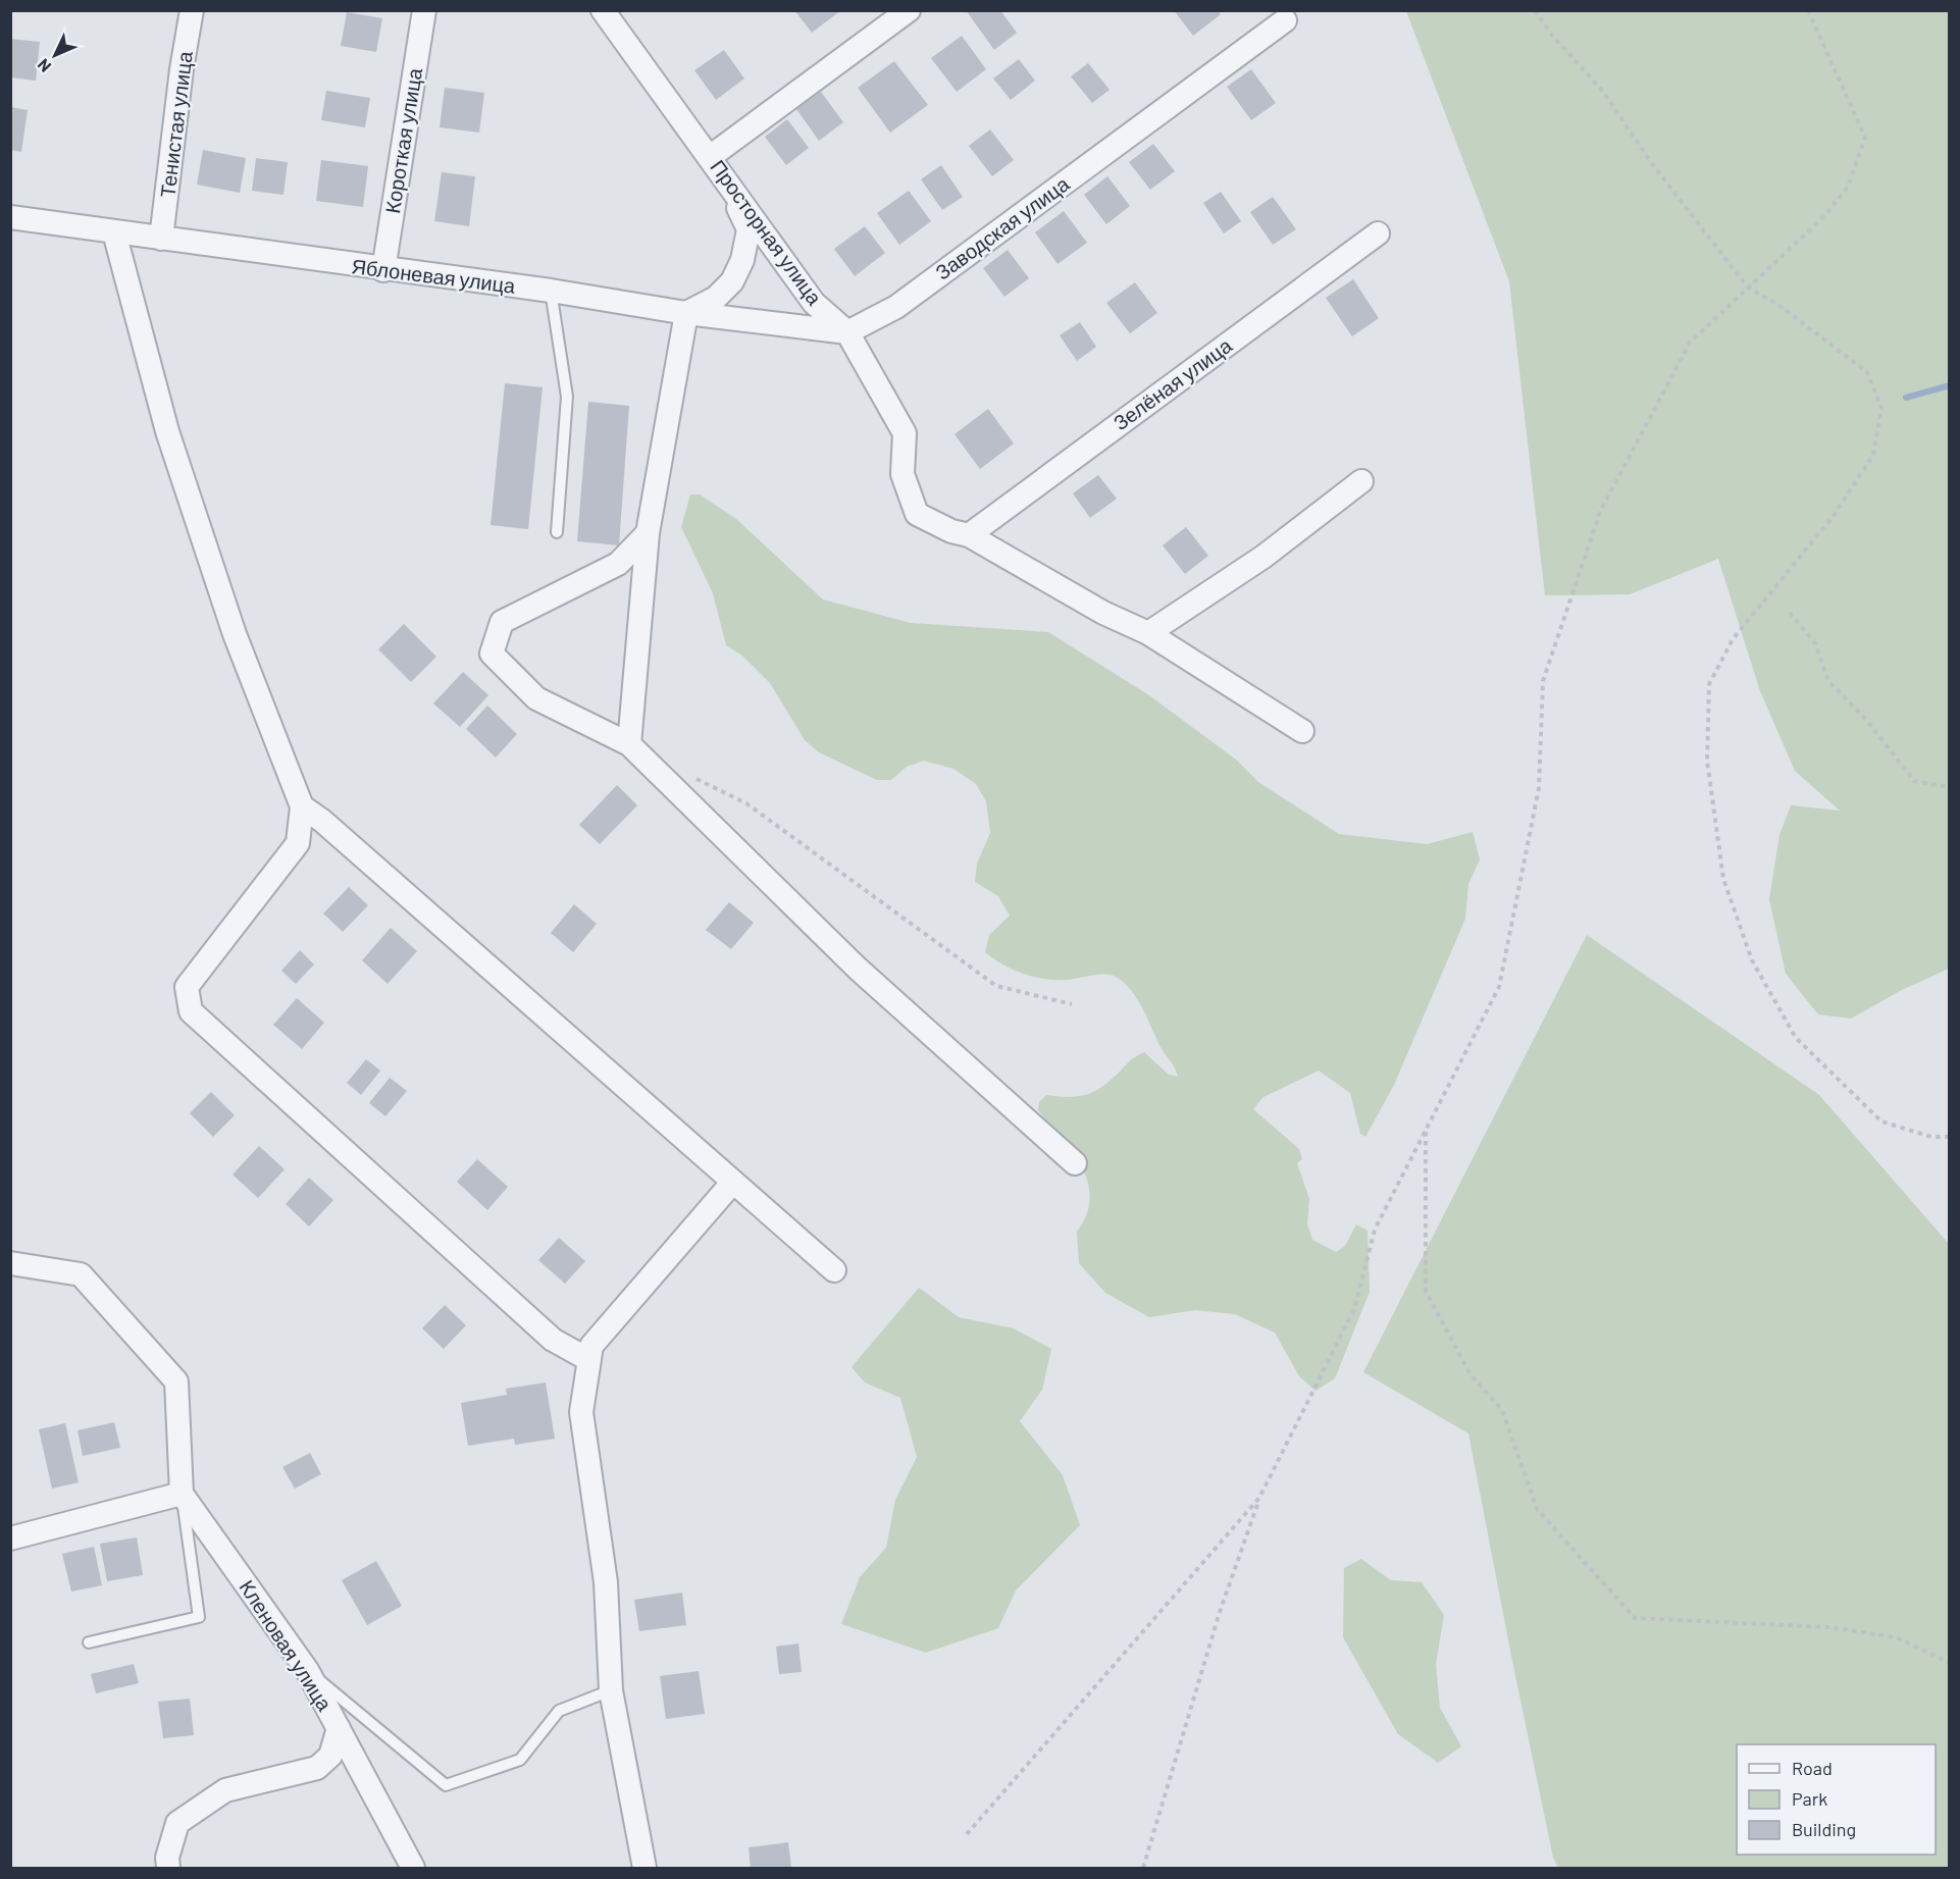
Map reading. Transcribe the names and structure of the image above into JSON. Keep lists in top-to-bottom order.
{
  "streets": {
    "street": [
      "Тенистая улица",
      "Короткая улица",
      "Заводская улица",
      "Просторная улица",
      "Яблоневая улица",
      "Зелёная улица",
      "Кленовая улица"
    ]
  },
  "crossings": [
    ["Тенистая улица", "Яблоневая улица"],
    ["Короткая улица", "Яблоневая улица"],
    ["Заводская улица", "Просторная улица"],
    ["Просторная улица", "Зелёная улица"]
  ],
  "legend": ["Road", "Park", "Building"],
  "north": "bottom left"
}
